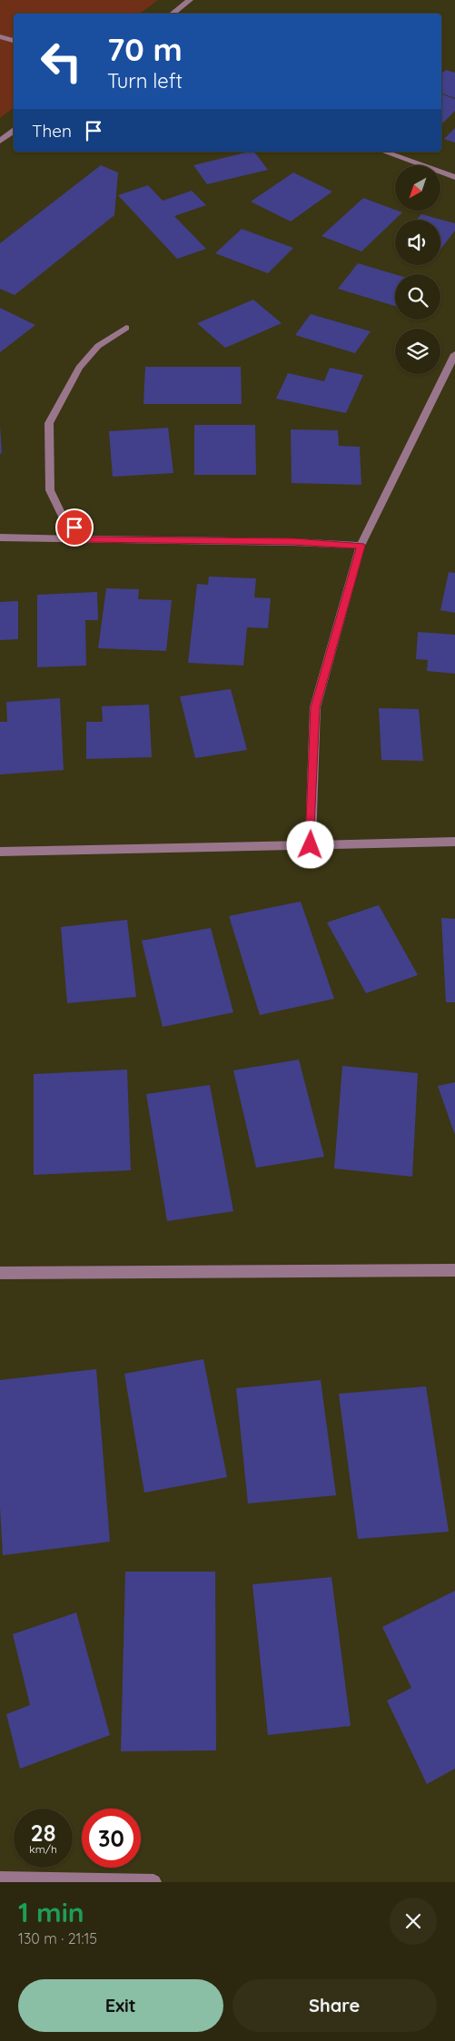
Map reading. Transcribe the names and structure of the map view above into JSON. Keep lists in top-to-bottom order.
{
  "north": "bottom left",
  "page": {
    "turn": ["70 m", "Turn left"],
    "then": "Then",
    "speed": "28 km/h",
    "limit": "30",
    "heading": ["1 min", "130 m · 21:15"],
    "buttons": ["Exit", "Share"]
  }
}
